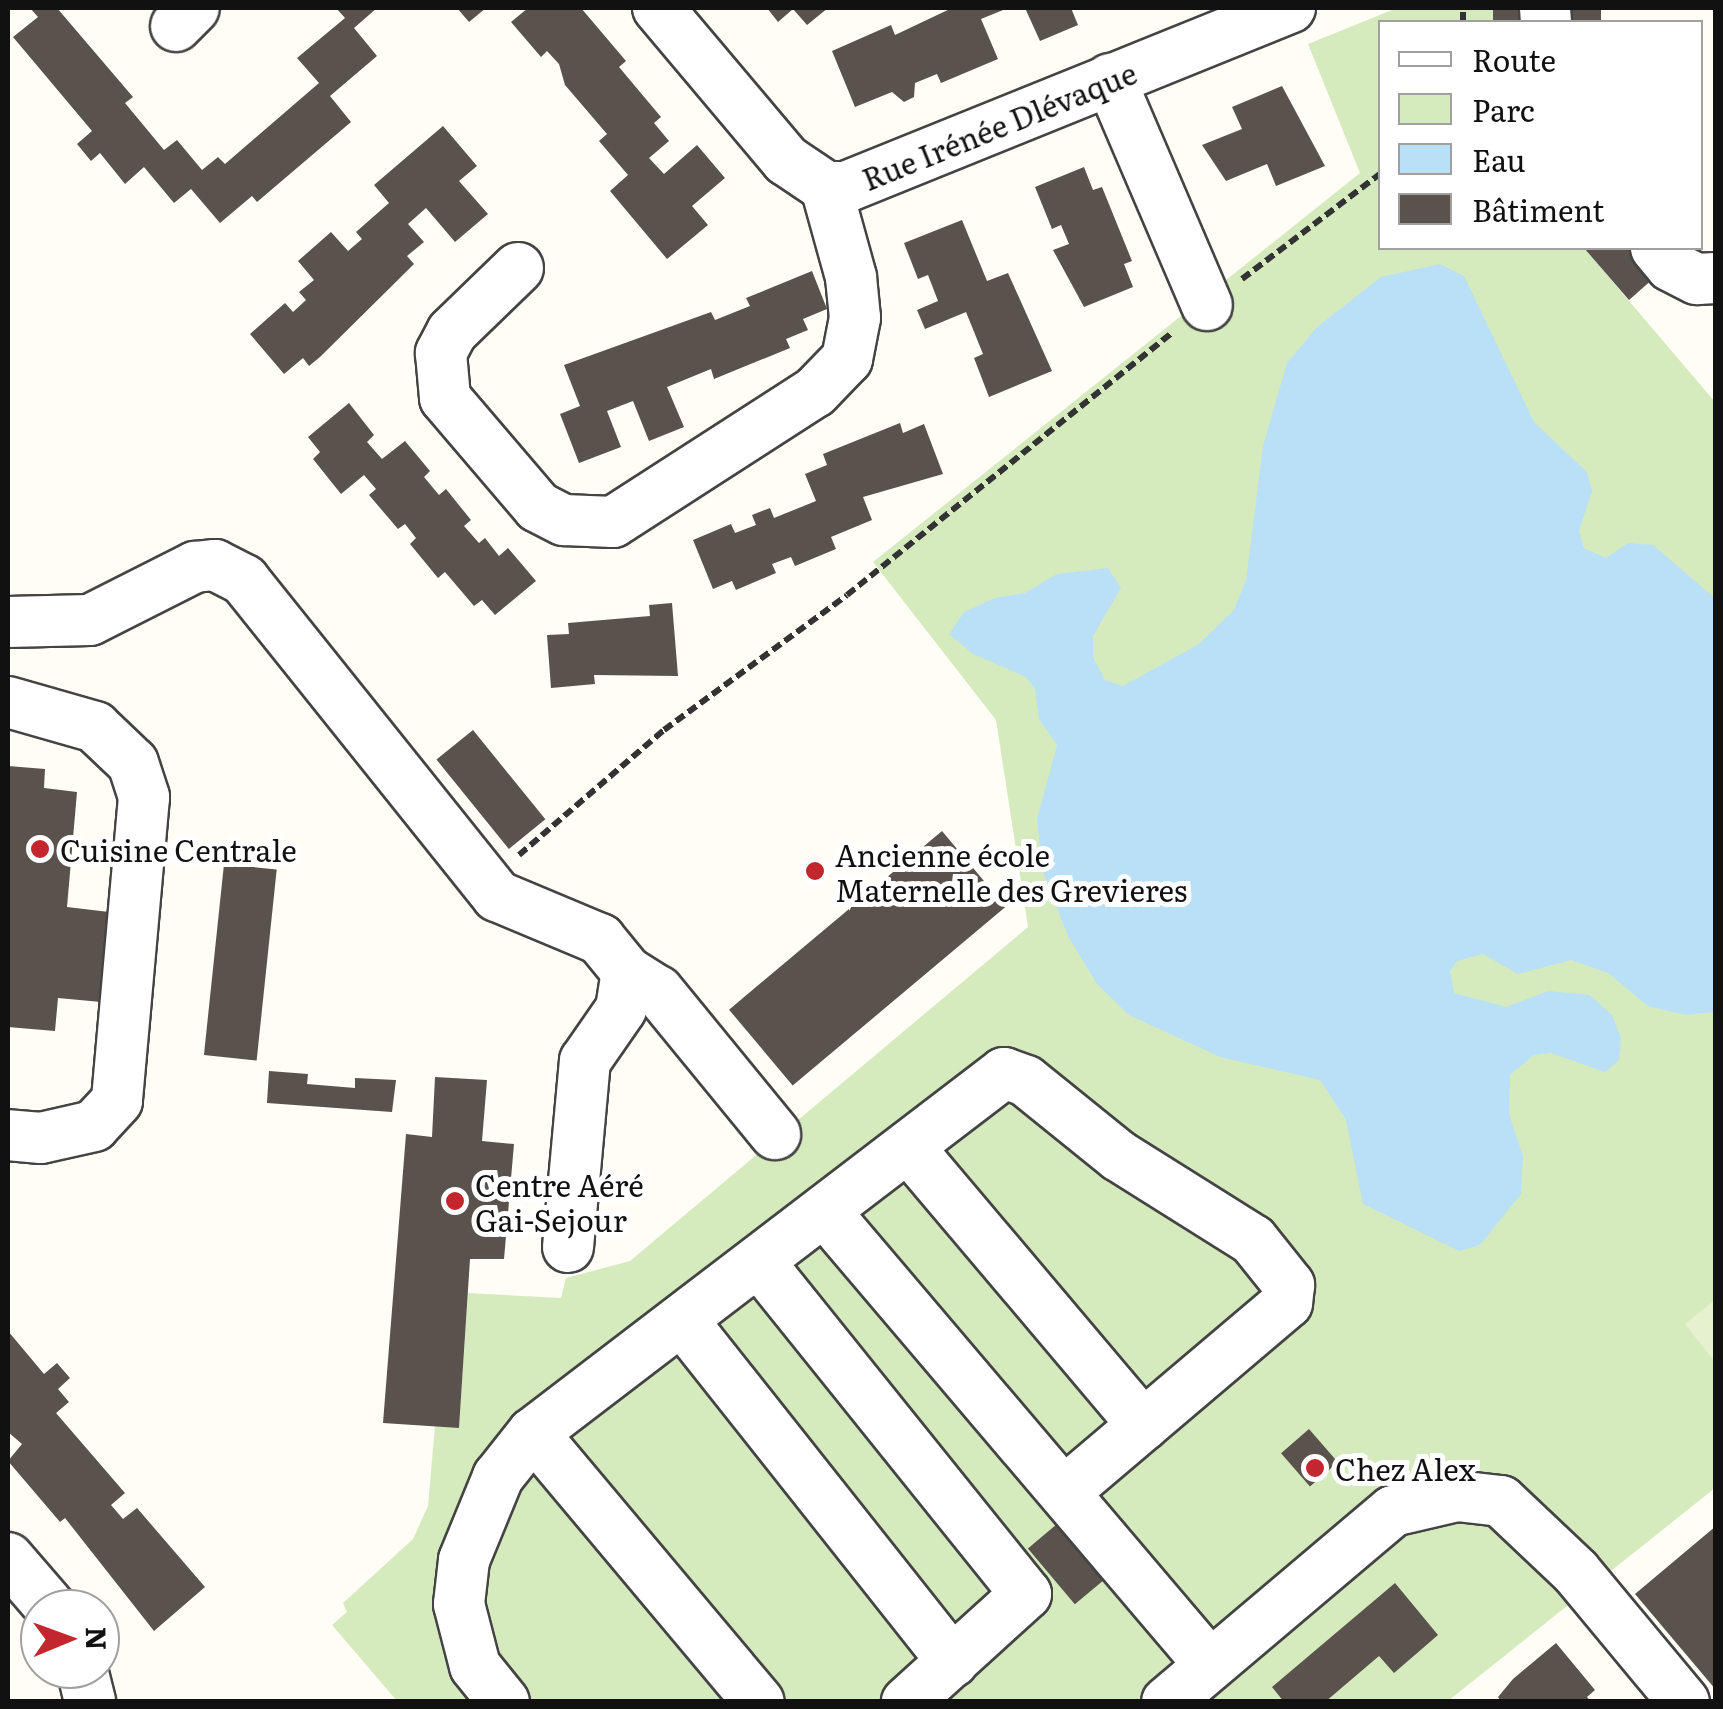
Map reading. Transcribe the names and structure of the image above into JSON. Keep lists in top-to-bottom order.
{
  "streets": {
    "street": ["Rue Irénée Dlévaque"]
  },
  "places": [
    "Cuisine Centrale",
    "Ancienne école Maternelle des Grevieres",
    "Centre Aéré Gai-Sejour",
    "Chez Alex"
  ],
  "legend": [
    "Route",
    "Parc",
    "Eau",
    "Bâtiment"
  ],
  "north": "right"
}
